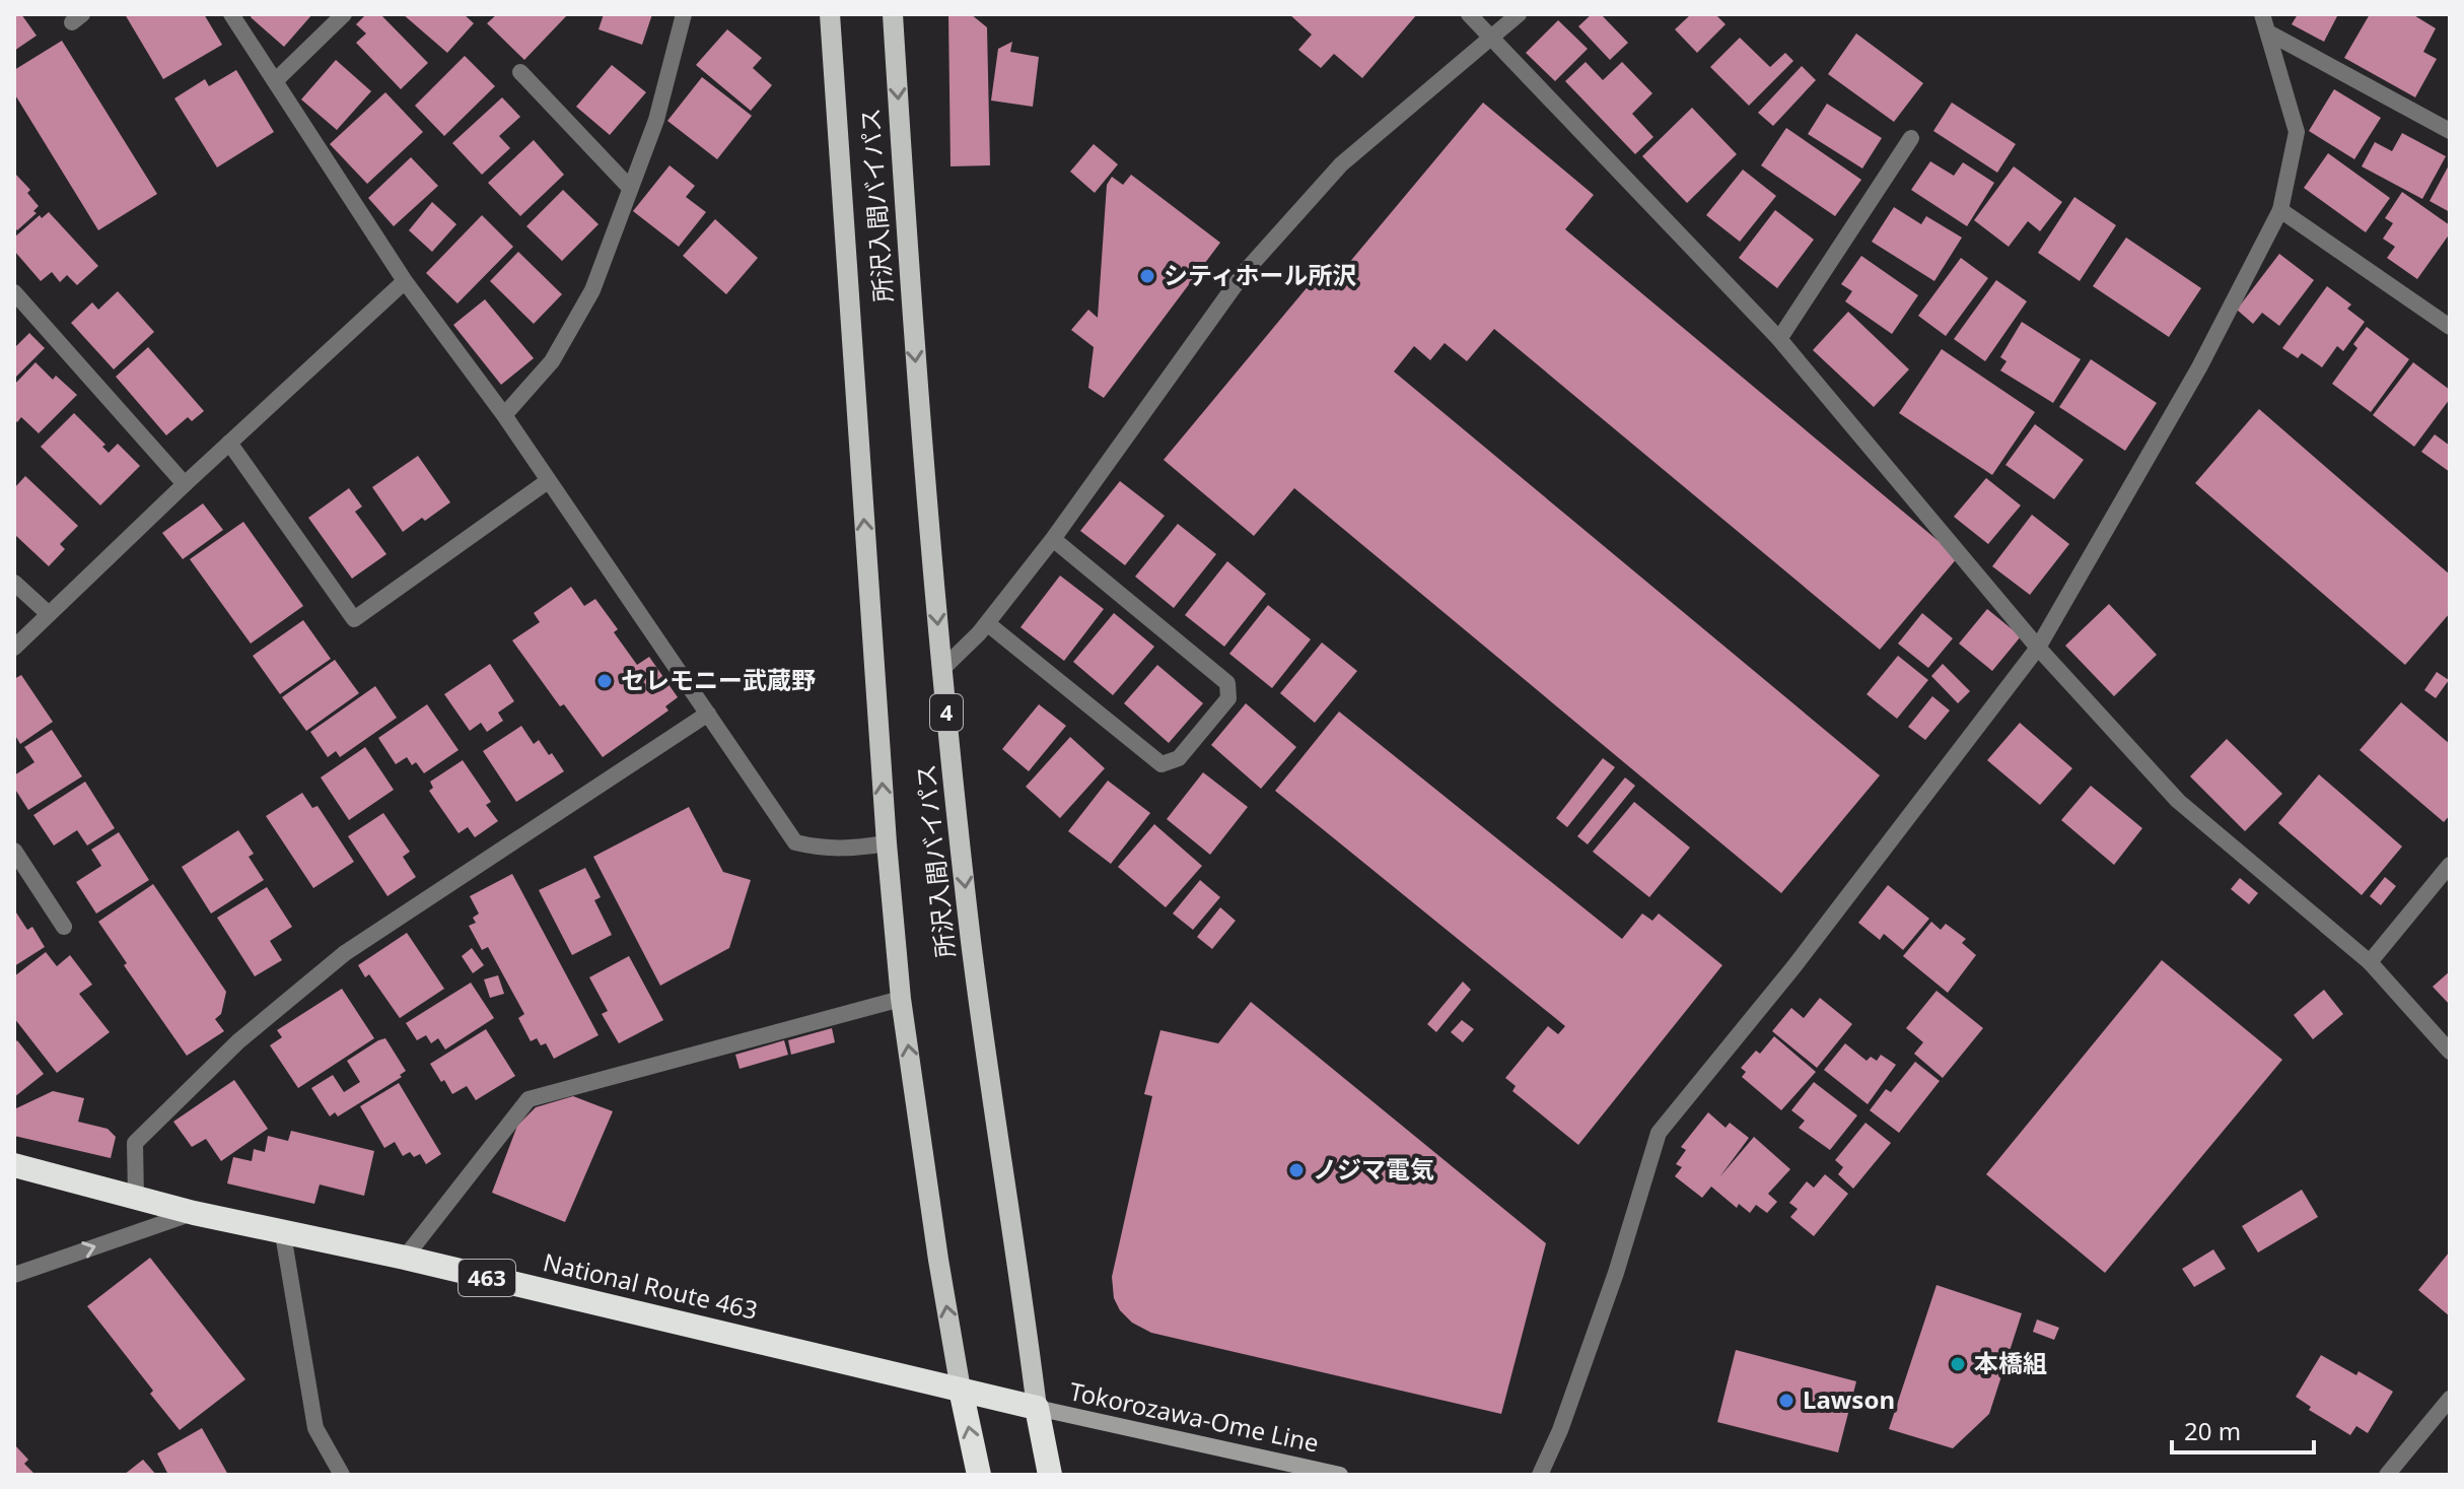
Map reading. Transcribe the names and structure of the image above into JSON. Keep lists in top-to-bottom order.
{
  "streets": {
    "highway": ["463", "National Route 463"],
    "main road": ["所沢入間バイパス", "4", "Tokorozawa-Ome Line"]
  },
  "crossings": [
    ["所沢入間バイパス", "National Route 463"],
    ["所沢入間バイパス", "Tokorozawa-Ome Line"],
    ["National Route 463", "Tokorozawa-Ome Line"]
  ],
  "places": [
    "シティホール所沢",
    "セレモニー武蔵野",
    "ノジマ電気",
    "本橋組",
    "Lawson"
  ],
  "scale_bar": "20 m"
}
